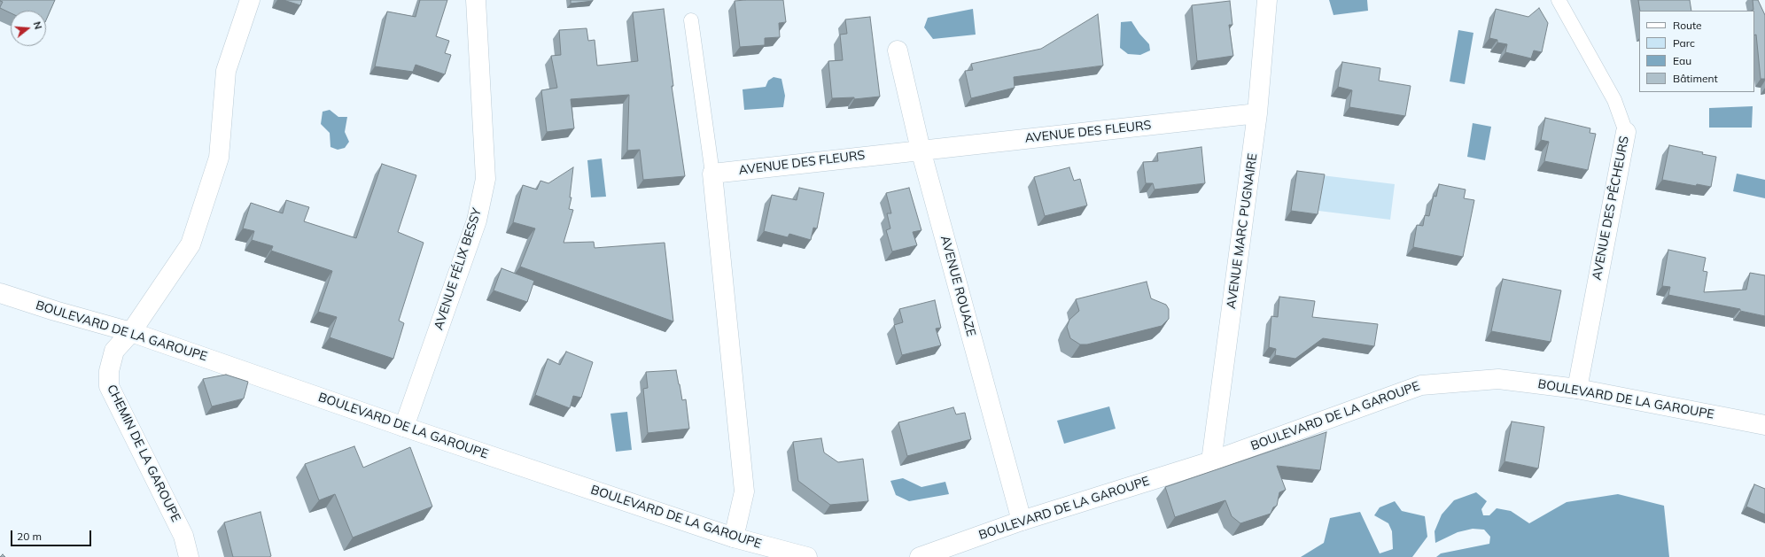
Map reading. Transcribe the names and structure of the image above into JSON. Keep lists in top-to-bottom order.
{
  "streets": {
    "street": [
      "AVENUE DES FLEURS",
      "AVENUE DES PÊCHEURS",
      "AVENUE MARC PUGNAIRE",
      "AVENUE FÉLIX BESSY",
      "AVENUE ROUAZE",
      "BOULEVARD DE LA GAROUPE",
      "CHEMIN DE LA GAROUPE"
    ]
  },
  "crossings": [
    ["AVENUE DES FLEURS", "AVENUE MARC PUGNAIRE"],
    ["AVENUE DES FLEURS", "AVENUE ROUAZE"],
    ["AVENUE DES PÊCHEURS", "BOULEVARD DE LA GAROUPE"],
    ["AVENUE MARC PUGNAIRE", "BOULEVARD DE LA GAROUPE"],
    ["AVENUE FÉLIX BESSY", "BOULEVARD DE LA GAROUPE"],
    ["AVENUE ROUAZE", "BOULEVARD DE LA GAROUPE"],
    ["BOULEVARD DE LA GAROUPE", "CHEMIN DE LA GAROUPE"]
  ],
  "legend": [
    "Route",
    "Parc",
    "Eau",
    "Bâtiment"
  ],
  "scale_bar": "20 m",
  "north": "right"
}
